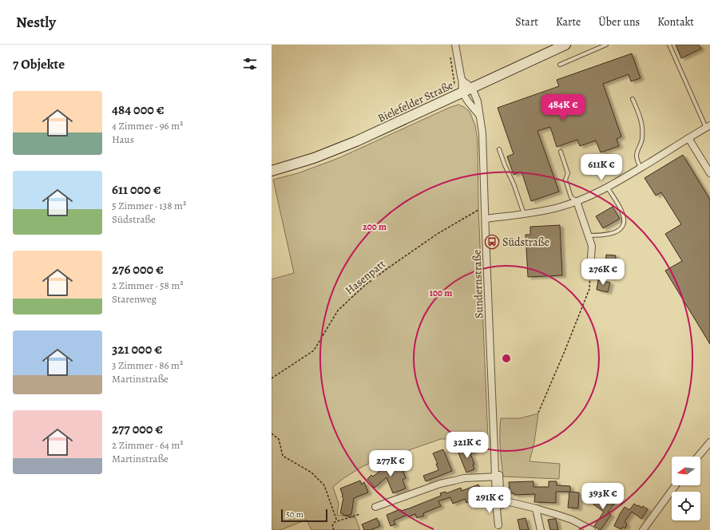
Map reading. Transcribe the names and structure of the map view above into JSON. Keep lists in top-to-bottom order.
{
  "streets": {
    "main road": ["Bielefelder Straße"],
    "street": ["Sundernstraße"],
    "path": ["Hasenpatt"]
  },
  "crossings": [
    ["Bielefelder Straße", "Sundernstraße"],
    ["Hasenpatt", "Sundernstraße"]
  ],
  "places": {
    "bus stop": ["Südstraße"]
  },
  "scale_bar": "50 m",
  "north": "left",
  "page": {
    "header": "Nestly",
    "nav": [
      "Start",
      "Karte",
      "Über uns",
      "Kontakt"
    ],
    "heading": "7 Objekte",
    "list": [
      {
        "name": "484 000 €",
        "note": "4 Zimmer · 96 m² · Haus"
      },
      {
        "name": "611 000 €",
        "note": "5 Zimmer · 138 m² · Südstraße"
      },
      {
        "name": "276 000 €",
        "note": "2 Zimmer · 58 m² · Starenweg"
      },
      {
        "name": "321 000 €",
        "note": "3 Zimmer · 86 m² · Martinstraße"
      },
      {
        "name": "277 000 €",
        "note": "2 Zimmer · 64 m² · Martinstraße"
      }
    ],
    "price": [
      "484K €",
      "611K €",
      "276K €",
      "321K €",
      "277K €",
      "393K €",
      "291K €"
    ],
    "scale": "50 m"
  },
  "rings": ["200 m", "100 m"]
}
